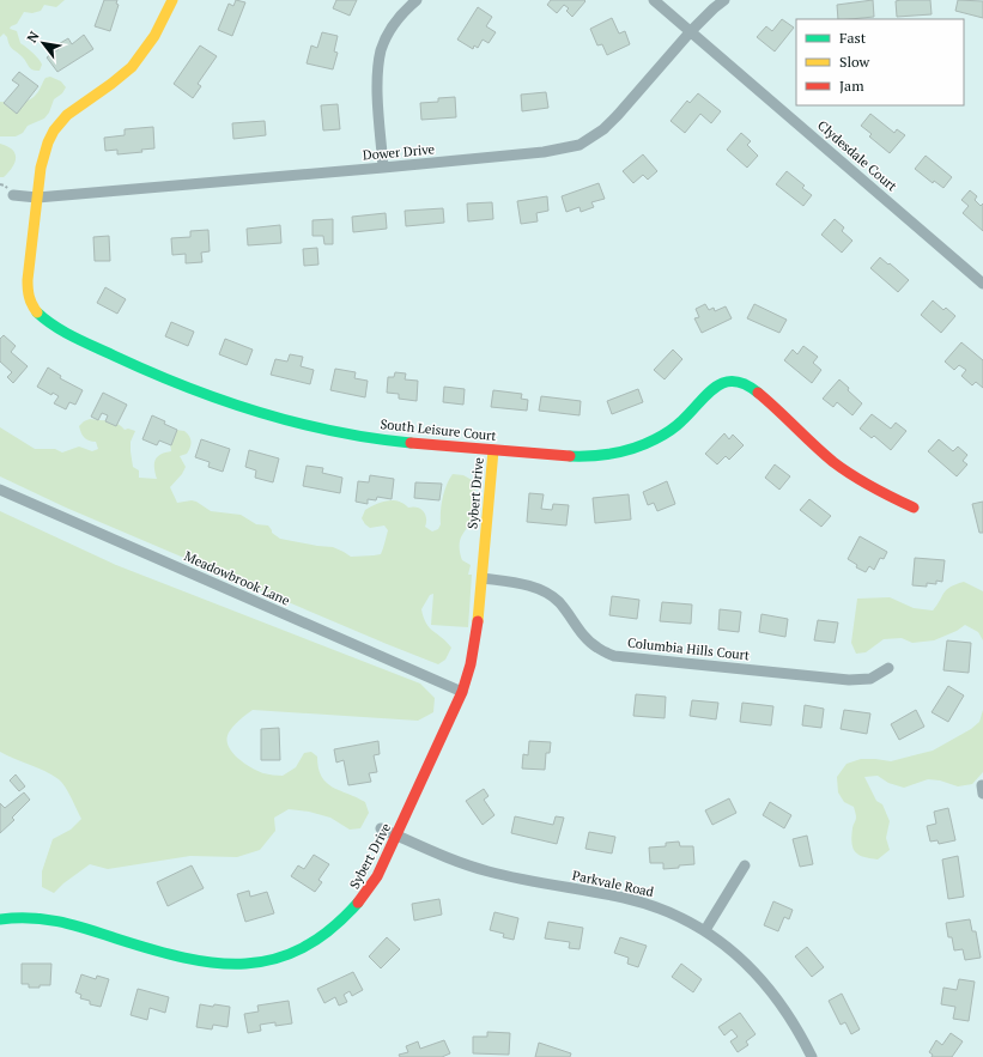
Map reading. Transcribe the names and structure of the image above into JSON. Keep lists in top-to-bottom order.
{
  "streets": {
    "street": [
      "Dower Drive",
      "Clydesdale Court",
      "South Leisure Court",
      "Sybert Drive",
      "Meadowbrook Lane",
      "Columbia Hills Court",
      "Parkvale Road"
    ]
  },
  "crossings": [
    ["Dower Drive", "Clydesdale Court"],
    ["Dower Drive", "South Leisure Court"],
    ["South Leisure Court", "Sybert Drive"],
    ["Sybert Drive", "Meadowbrook Lane"],
    ["Sybert Drive", "Columbia Hills Court"],
    ["Sybert Drive", "Parkvale Road"]
  ],
  "legend": ["Fast", "Slow", "Jam"],
  "north": "top left"
}
